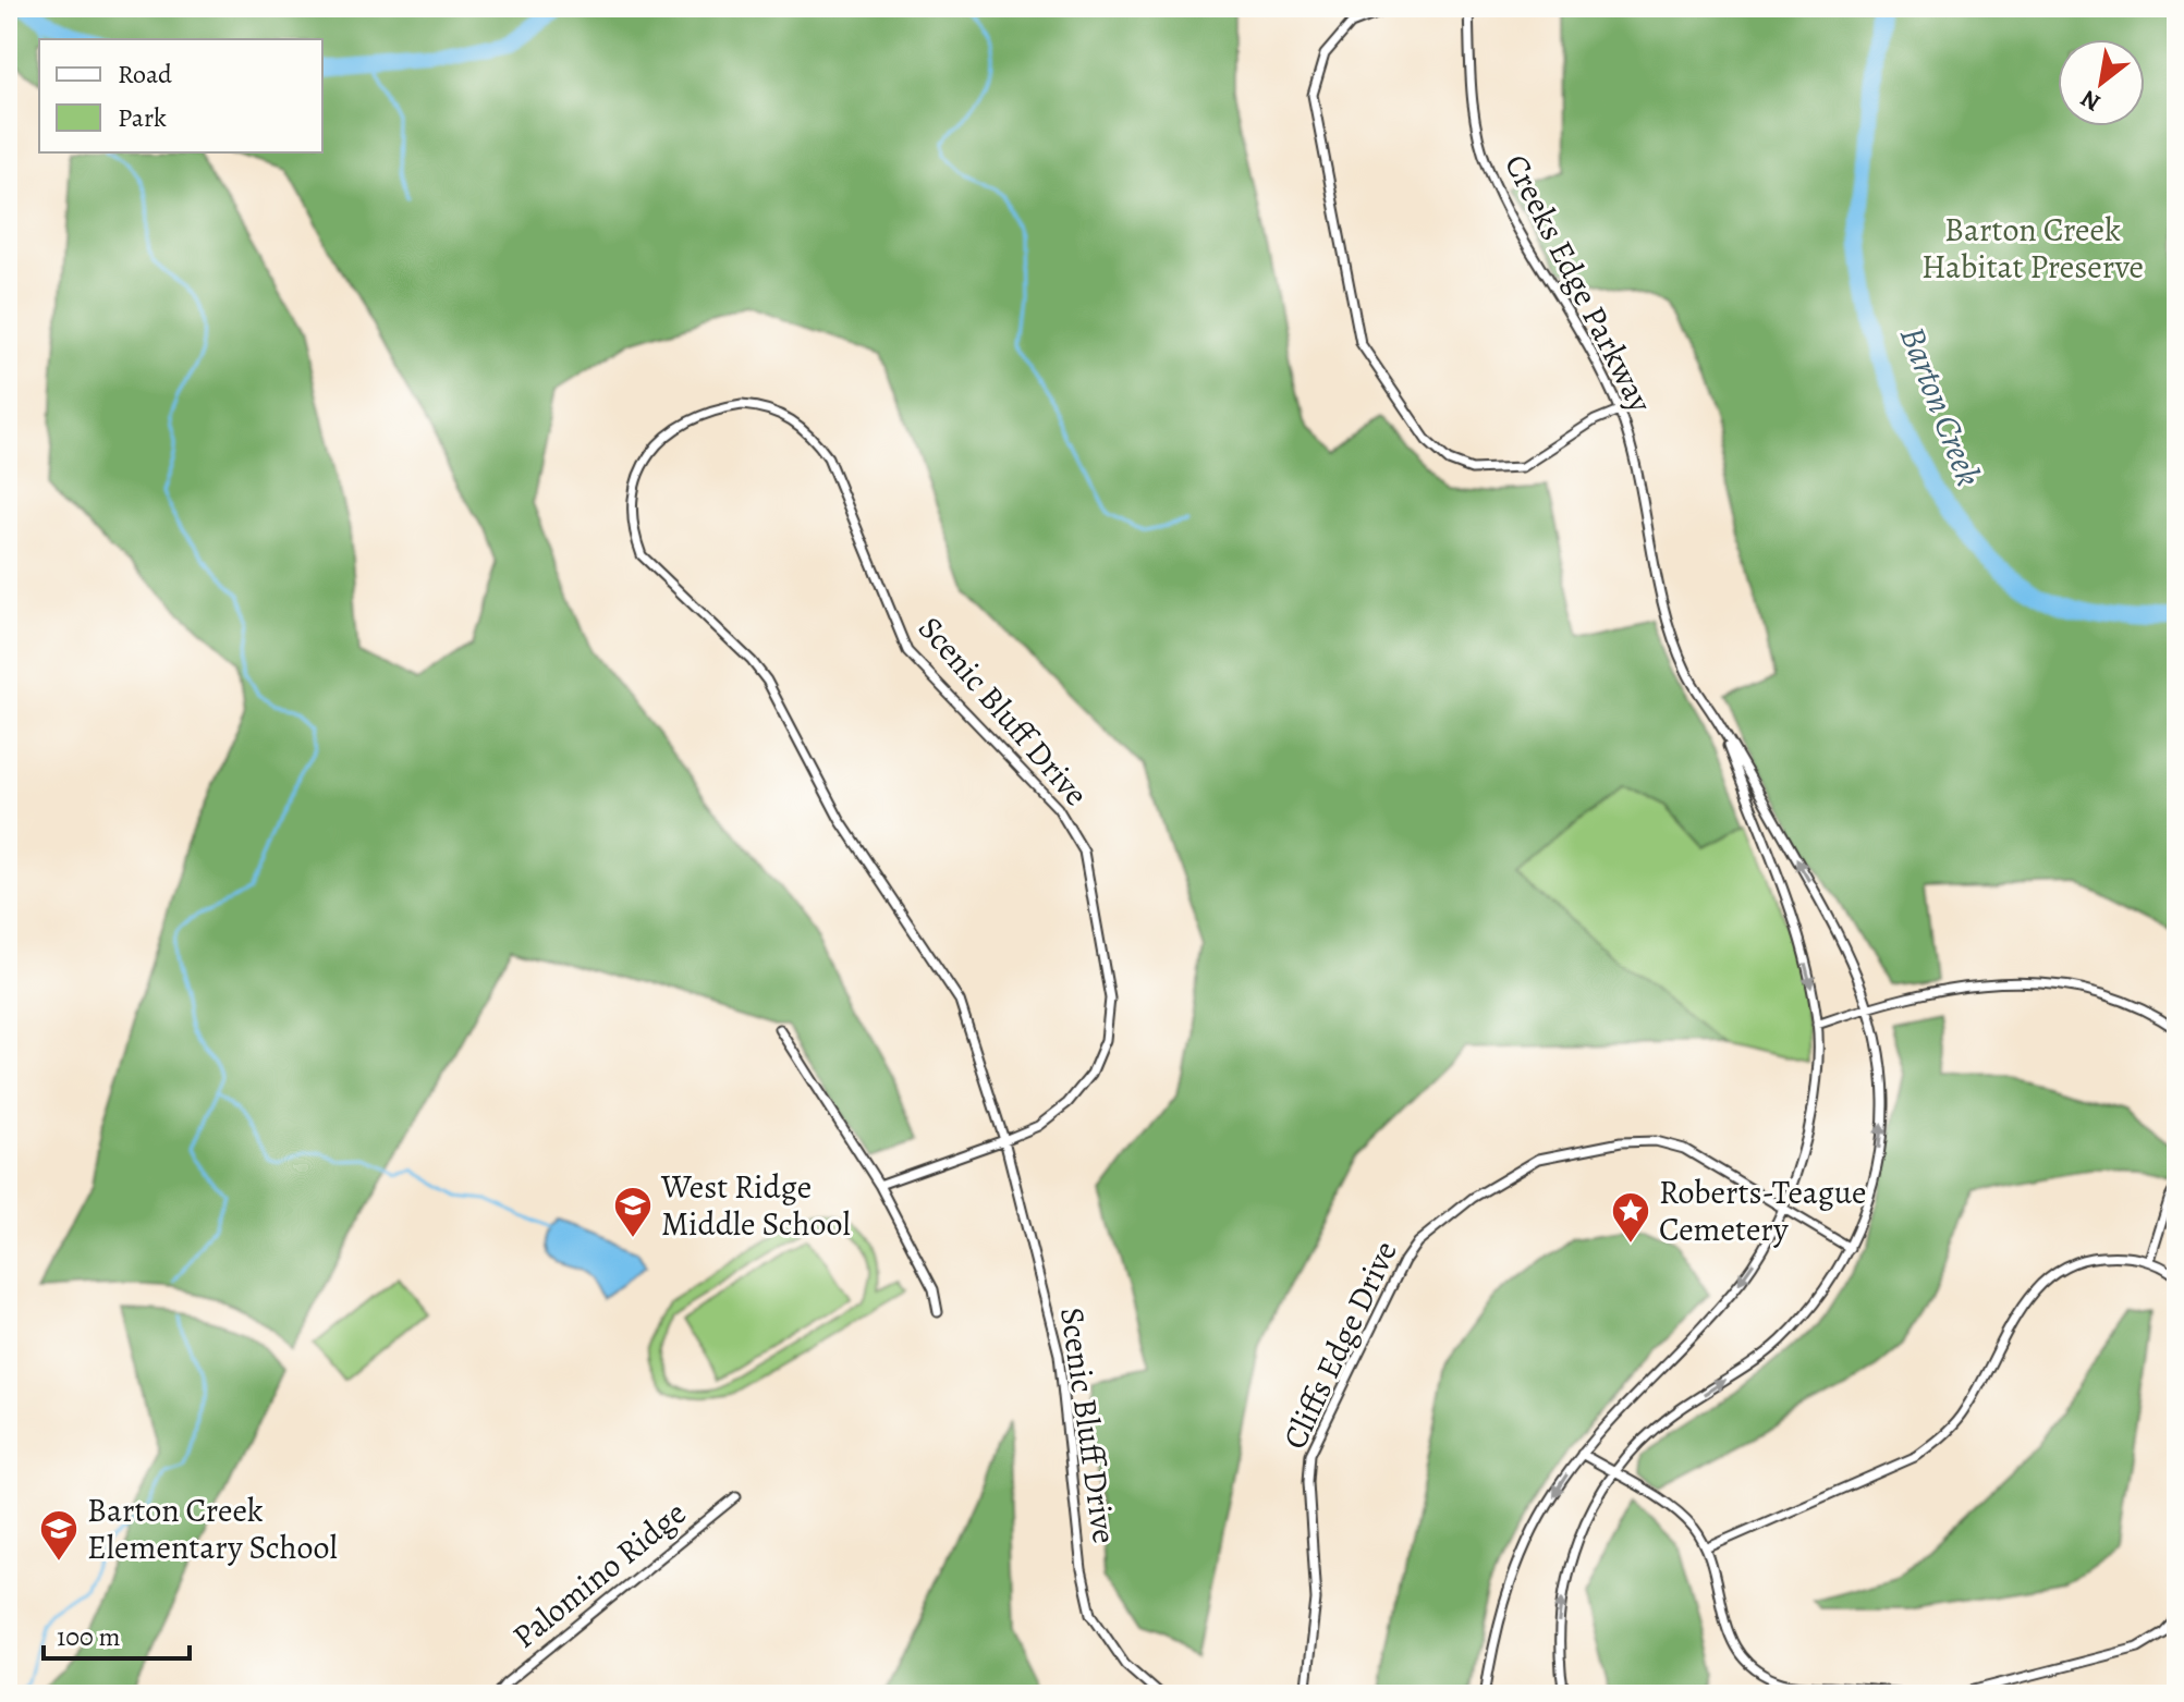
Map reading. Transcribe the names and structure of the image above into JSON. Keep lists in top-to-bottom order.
{
  "streets": {
    "street": [
      "Creeks Edge Parkway",
      "Scenic Bluff Drive",
      "Cliffs Edge Drive",
      "Palomino Ridge"
    ]
  },
  "crossings": [
    ["Creeks Edge Parkway", "Cliffs Edge Drive"]
  ],
  "water": ["Barton Creek"],
  "parks": ["Barton Creek Habitat Preserve"],
  "places": {
    "school or university": ["West Ridge Middle School", "Barton Creek Elementary School"],
    "place": ["Roberts-Teague Cemetery"]
  },
  "legend": ["Road", "Park"],
  "scale_bar": "100 m",
  "north": "bottom left"
}
